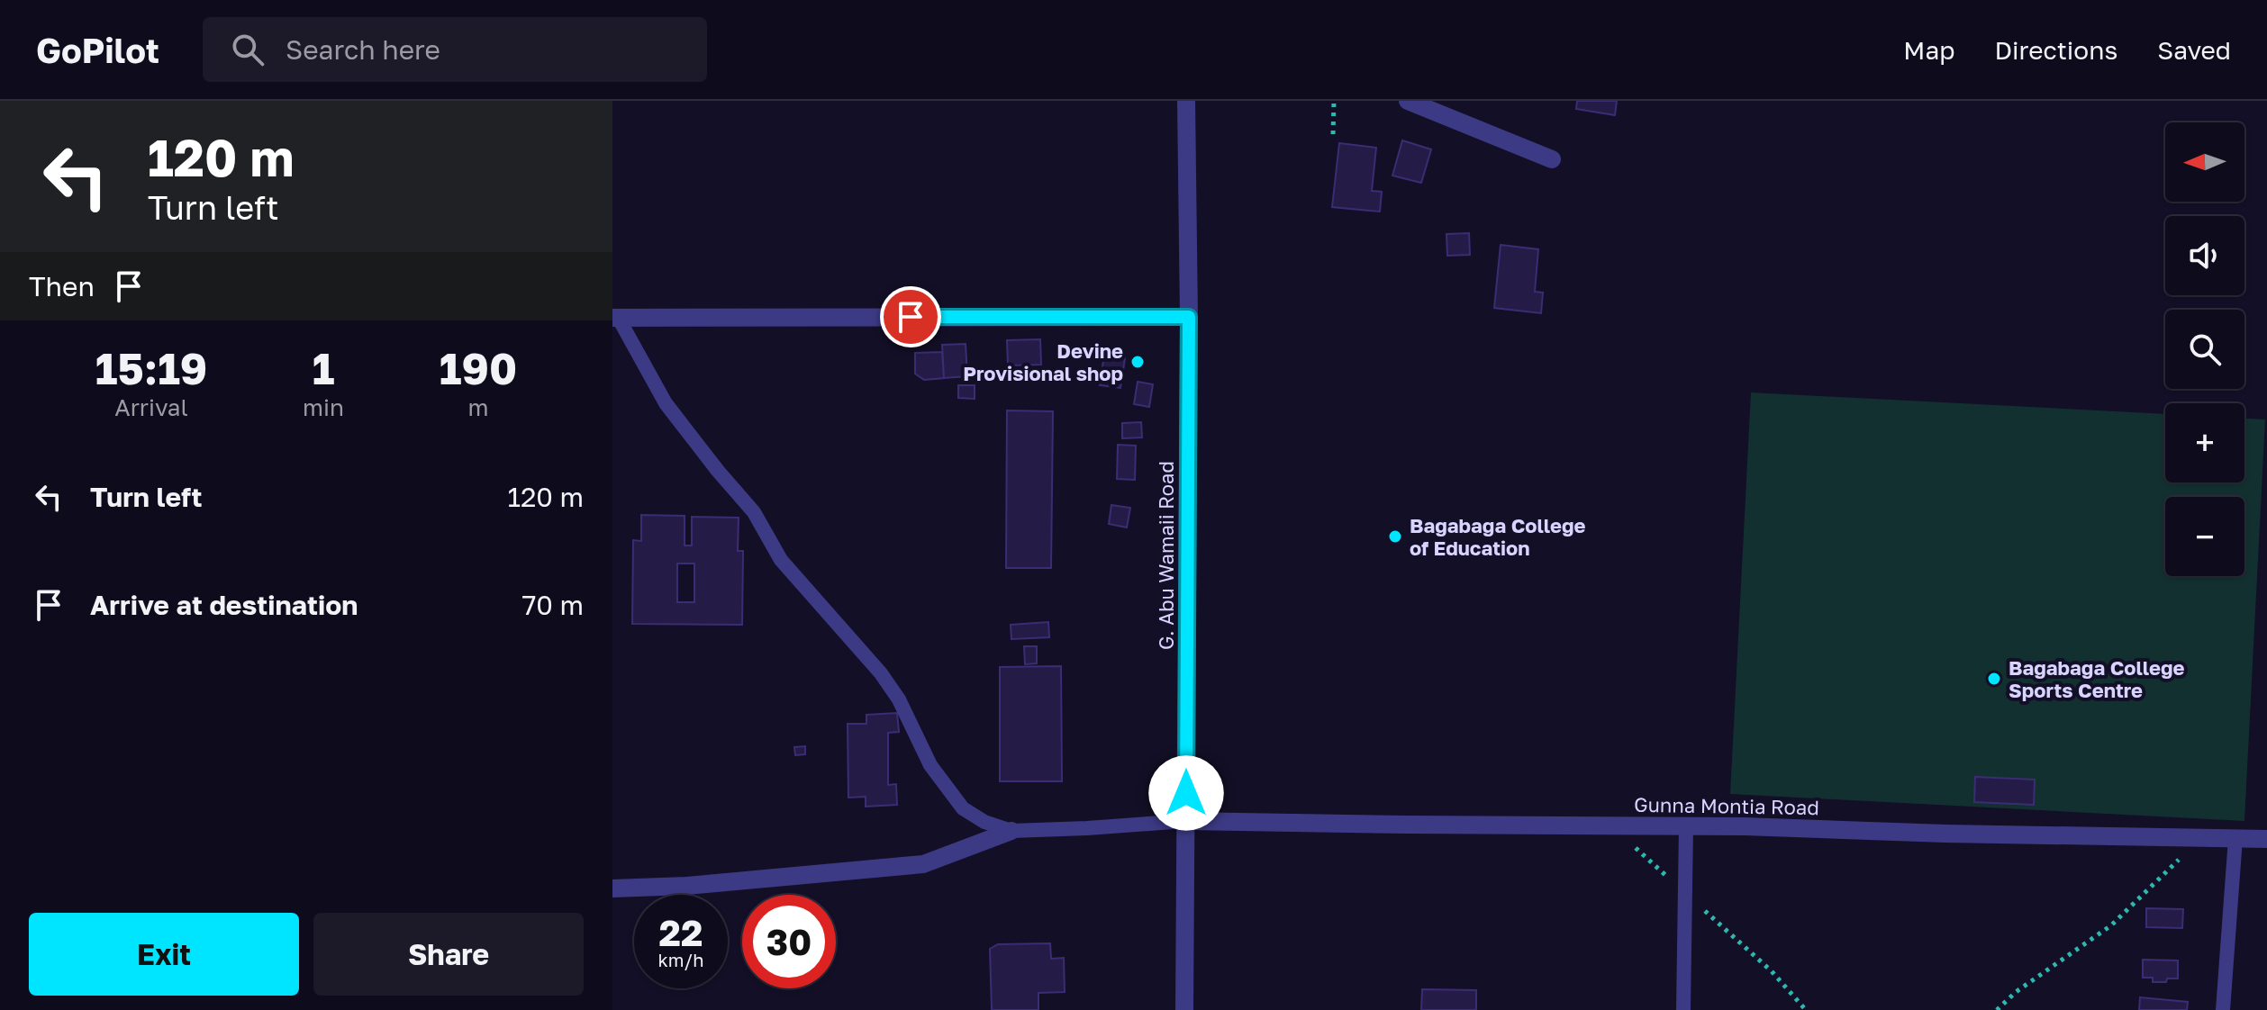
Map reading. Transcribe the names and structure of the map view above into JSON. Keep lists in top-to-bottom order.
{
  "streets": {
    "street": ["G. Abu Wamaii Road", "Gunna Montia Road"]
  },
  "crossings": [
    ["G. Abu Wamaii Road", "Gunna Montia Road"]
  ],
  "places": ["Devine Provisional shop", "Bagabaga College of Education", "Bagabaga College Sports Centre"],
  "north": "left",
  "page": {
    "header": "GoPilot",
    "search": "Search here",
    "nav": ["Map", "Directions", "Saved"],
    "turn": ["120 m", "Turn left"],
    "map_buttons": ["+", "−"],
    "then": "Then",
    "eta": [
      "15:19",
      "Arrival",
      "1",
      "min",
      "190",
      "m"
    ],
    "list": [
      {
        "name": "Turn left",
        "value": "120 m"
      },
      {
        "name": "Arrive at destination",
        "value": "70 m"
      }
    ],
    "speed": "22 km/h",
    "limit": "30",
    "buttons": ["Exit", "Share"]
  }
}
